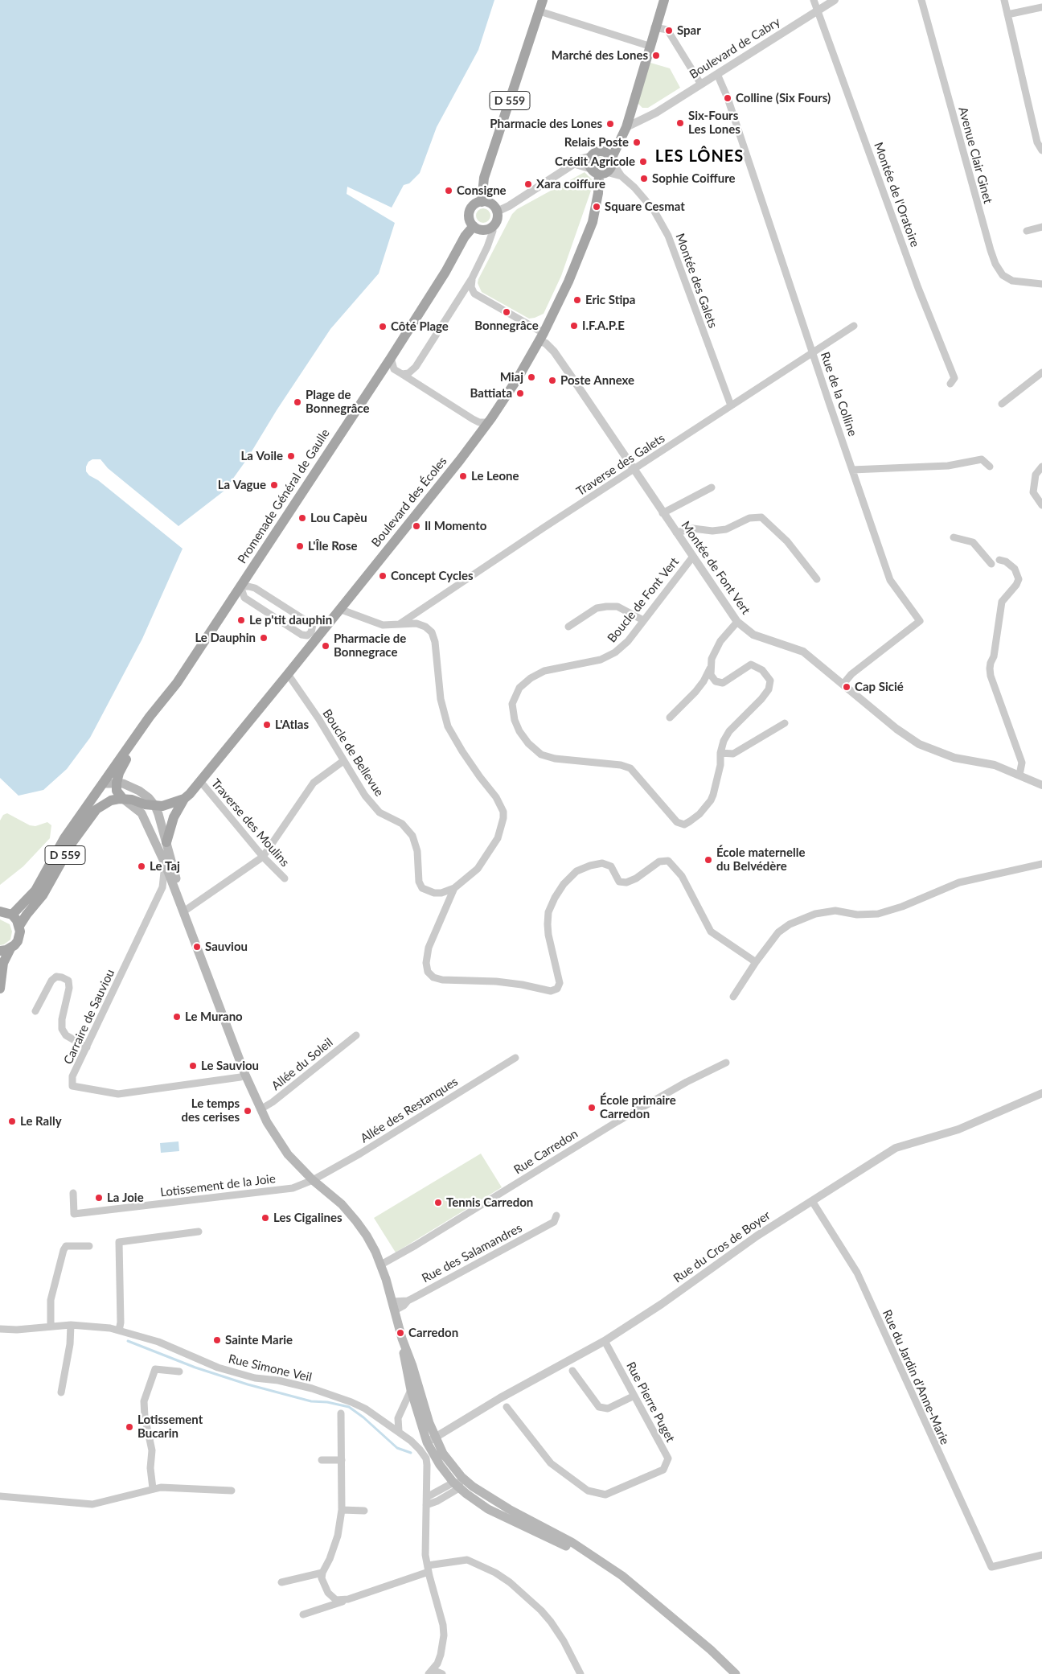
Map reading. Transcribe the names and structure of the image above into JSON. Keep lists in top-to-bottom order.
{
  "streets": {
    "main road": ["D 559", "Promenade Général de Gaulle", "Boulevard des Écoles"],
    "street": [
      "Boulevard de Cabry",
      "Avenue Clair Ginet",
      "Montée de l'Oratoire",
      "Montée des Galets",
      "Rue de la Colline",
      "Traverse des Galets",
      "Montée de Font Vert",
      "Boucle de Font Vert",
      "Boucle de Bellevue",
      "Traverse des Moulins",
      "Carraire de Sauviou",
      "Allée du Soleil",
      "Allée des Restanques",
      "Rue Carredon",
      "Lotissement de la Joie",
      "Rue du Cros de Boyer",
      "Rue des Salamandres",
      "Rue Simone Veil",
      "Rue du Jardin d'Anne-Marie",
      "Rue Pierre Puget"
    ]
  },
  "crossings": [
    ["Boulevard de Cabry", "Montée de l'Oratoire"],
    ["Boulevard de Cabry", "Rue de la Colline"],
    ["D 559", "Promenade Général de Gaulle"],
    ["D 559", "Boulevard des Écoles"],
    ["Montée des Galets", "Traverse des Galets"],
    ["Montée des Galets", "Boulevard des Écoles"],
    ["Rue de la Colline", "Traverse des Galets"],
    ["Rue de la Colline", "Montée de Font Vert"],
    ["Traverse des Galets", "Montée de Font Vert"],
    ["Traverse des Galets", "Boucle de Bellevue"],
    ["Boulevard des Écoles", "Montée de Font Vert"],
    ["Boulevard des Écoles", "Boucle de Bellevue"],
    ["Boulevard des Écoles", "Traverse des Moulins"],
    ["Montée de Font Vert", "Boucle de Font Vert"],
    ["Allée des Restanques", "Lotissement de la Joie"],
    ["Rue du Cros de Boyer", "Rue du Jardin d'Anne-Marie"],
    ["Rue du Cros de Boyer", "Rue Pierre Puget"]
  ],
  "districts": ["LES LÔNES"],
  "places": [
    "Spar",
    "Marché des Lones",
    "Colline (Six Fours)",
    "Six-Fours Les Lones",
    "Pharmacie des Lones",
    "Relais Poste",
    "Crédit Agricole",
    "Sophie Coiffure",
    "Xara coiffure",
    "Consigne",
    "Square Cesmat",
    "Eric Stipa",
    "Bonnegrâce",
    "I.F.A.P.E",
    "Côté Plage",
    "Miaj",
    "Poste Annexe",
    "Battiata",
    "Plage de Bonnegrâce",
    "La Voile",
    "Le Leone",
    "La Vague",
    "Lou Capèu",
    "Il Momento",
    "L'Île Rose",
    "Concept Cycles",
    "Le p'tit dauphin",
    "Le Dauphin",
    "Pharmacie de Bonnegrace",
    "Cap Sicié",
    "L'Atlas",
    "École maternelle du Belvédère",
    "Le Taj",
    "Sauviou",
    "Le Murano",
    "Le Sauviou",
    "École primaire Carredon",
    "Le temps des cerises",
    "Le Rally",
    "La Joie",
    "Tennis Carredon",
    "Les Cigalines",
    "Carredon",
    "Sainte Marie",
    "Lotissement Bucarin"
  ]
}
